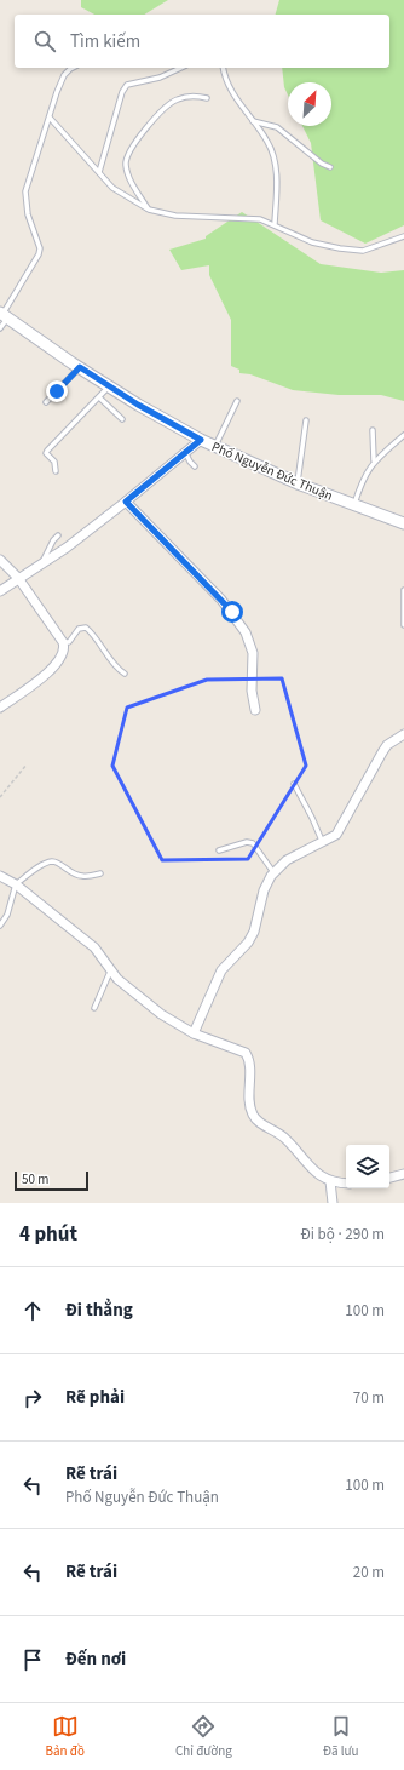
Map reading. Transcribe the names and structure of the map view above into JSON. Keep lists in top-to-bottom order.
{
  "streets": {
    "street": ["Phố Nguyễn Đức Thuận"]
  },
  "scale_bar": "50 m",
  "north": "top right",
  "page": {
    "search": "Tìm kiếm",
    "scale": "50 m",
    "heading": ["4 phút", "Đi bộ · 290 m"],
    "list": [
      ["Đi thẳng", "100 m"],
      ["Rẽ phải", "70 m"],
      ["Rẽ trái", "Phố Nguyễn Đức Thuận", "100 m"],
      ["Rẽ trái", "20 m"],
      "Đến nơi"
    ],
    "nav": ["Bản đồ", "Chỉ đường", "Đã lưu"]
  }
}
